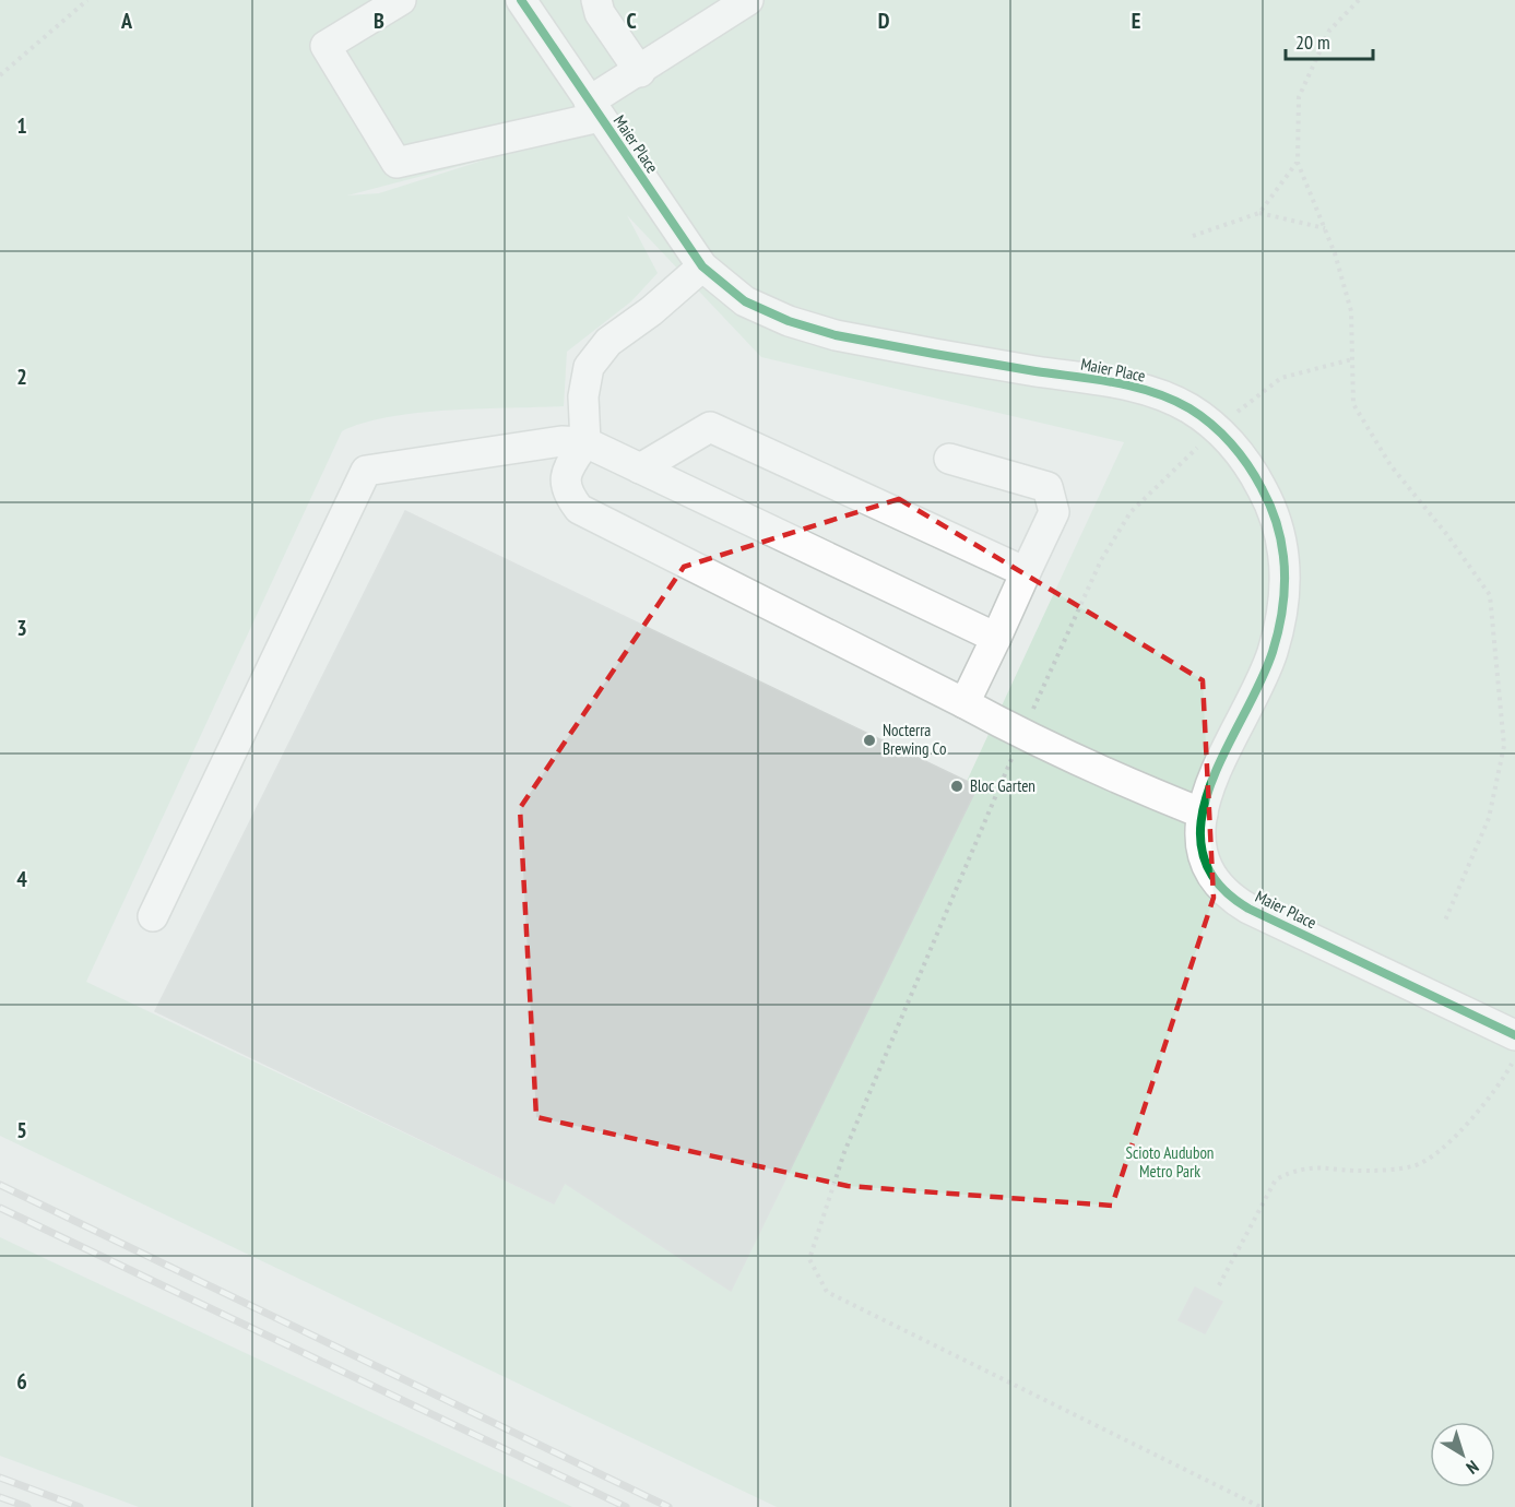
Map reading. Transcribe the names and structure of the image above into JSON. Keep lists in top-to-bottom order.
{
  "streets": {
    "street": ["Maier Place"]
  },
  "parks": ["Scioto Audubon Metro Park"],
  "places": ["Nocterra Brewing Co", "Bloc Garten"],
  "scale_bar": "20 m",
  "north": "bottom right",
  "grid": {
    "columns": [
      "A",
      "B",
      "C",
      "D",
      "E"
    ],
    "rows": [
      "1",
      "2",
      "3",
      "4",
      "5",
      "6"
    ]
  }
}
